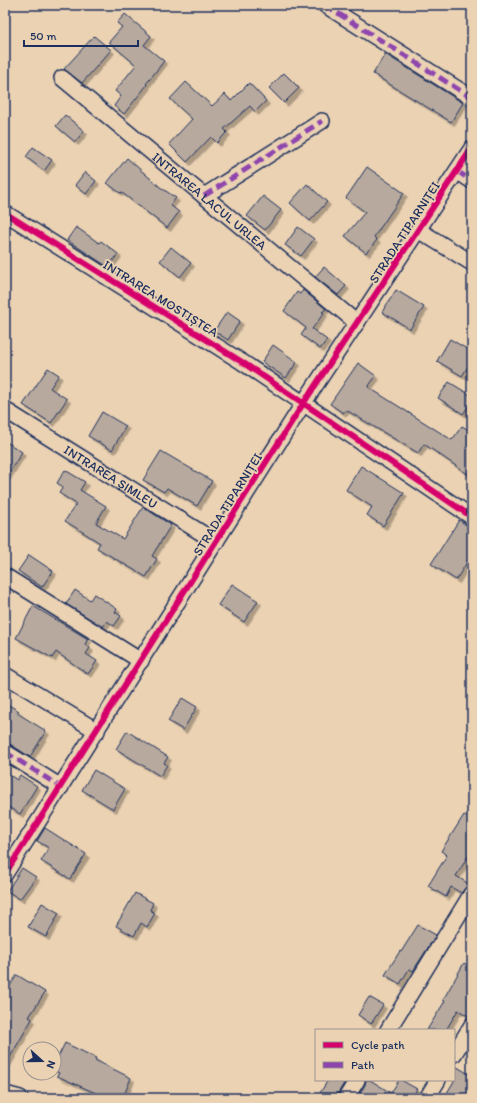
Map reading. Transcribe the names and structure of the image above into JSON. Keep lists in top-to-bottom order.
{
  "streets": {
    "street": [
      "INTRAREA LACUL URLEA",
      "STRADA TIPARNIȚEI",
      "INTRAREA MOSTIȘTEA",
      "INTRAREA ȘIMLEU"
    ]
  },
  "crossings": [
    ["INTRAREA LACUL URLEA", "STRADA TIPARNIȚEI"],
    ["STRADA TIPARNIȚEI", "INTRAREA MOSTIȘTEA"],
    ["STRADA TIPARNIȚEI", "INTRAREA ȘIMLEU"]
  ],
  "legend": ["Cycle path", "Path"],
  "scale_bar": "50 m",
  "north": "right"
}
